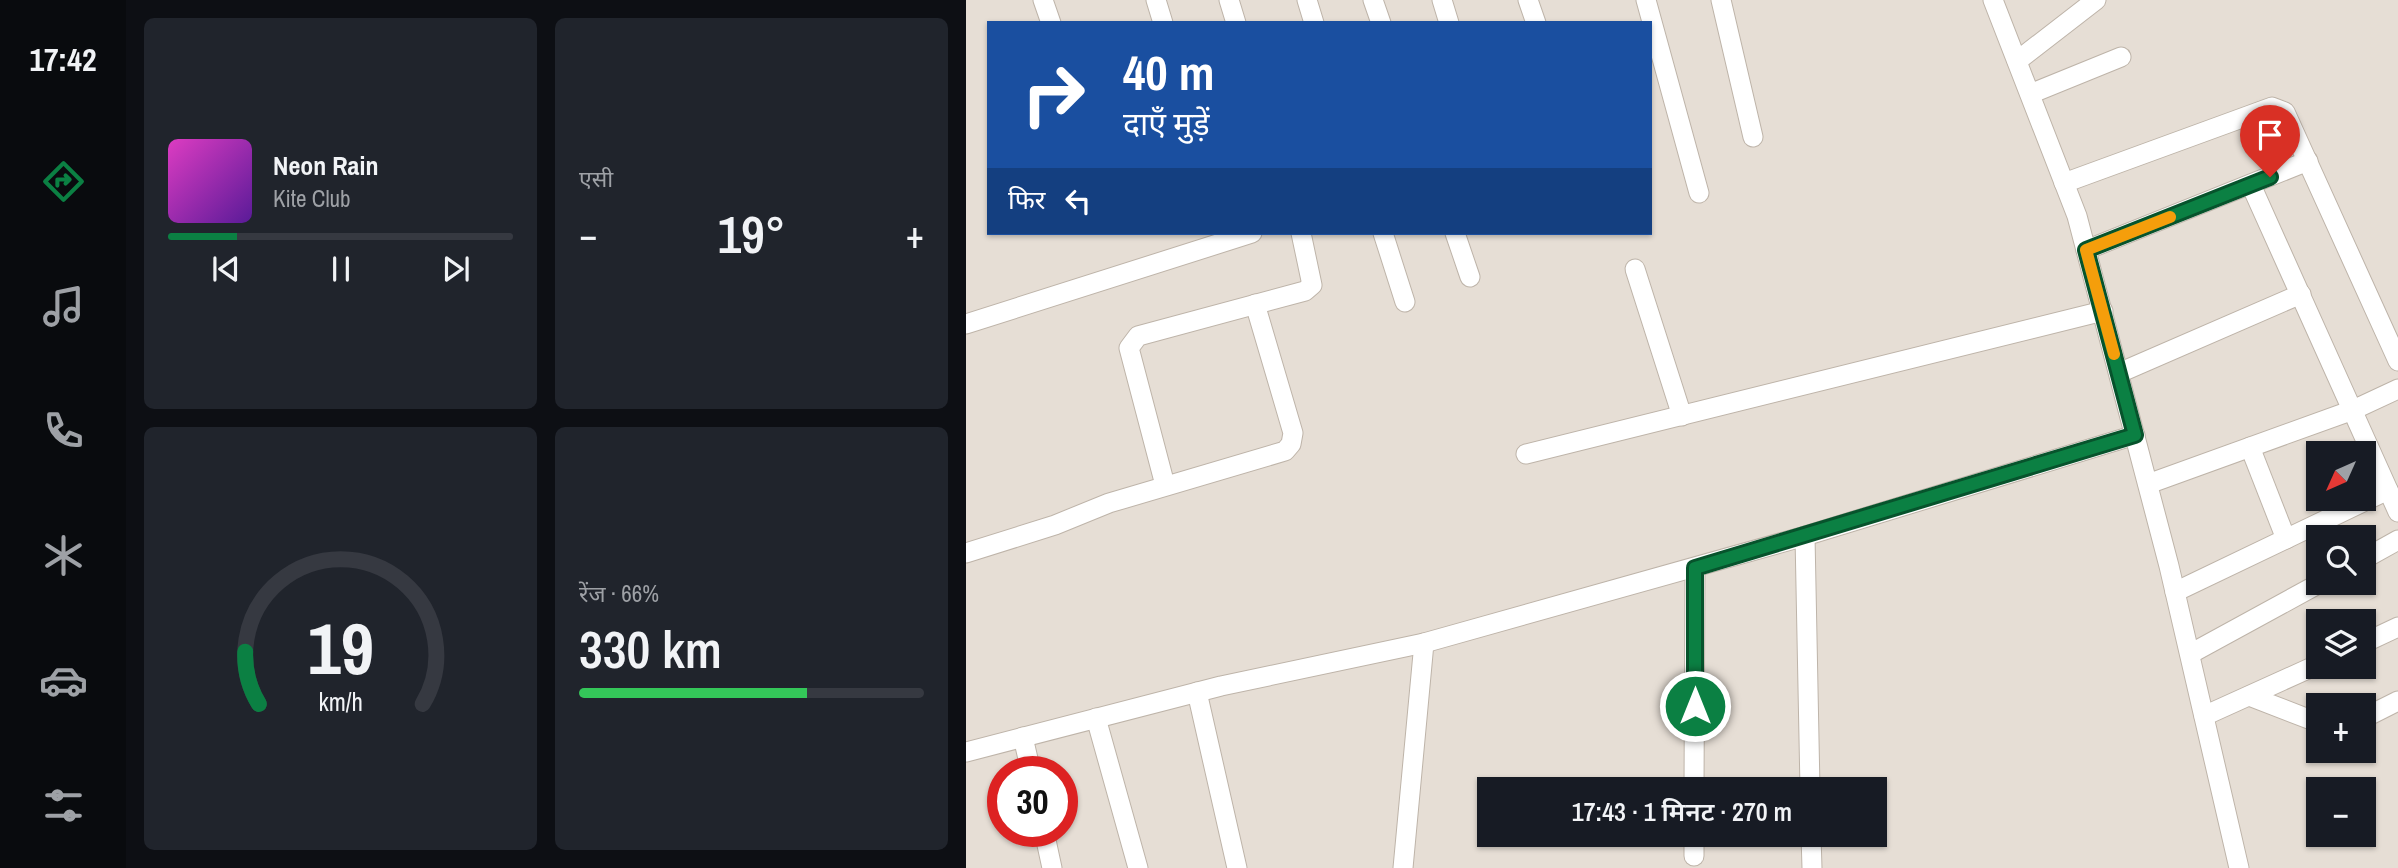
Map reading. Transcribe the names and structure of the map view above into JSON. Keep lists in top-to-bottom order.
{
  "north": "bottom left",
  "page": {
    "tabs": "17:42",
    "tile": [
      "एसी",
      ["रेंज · 66%", "330 km"]
    ],
    "turn": ["40 m", "दाएँ मुड़ें"],
    "song": ["Neon Rain", "Kite Club"],
    "then": "फिर",
    "heat": ["−", "19°", "+"],
    "map_buttons": ["+", "−"],
    "limit": "30",
    "trip": "17:43 · 1 मिनट · 270 m",
    "gauge": ["19", "km/h"]
  }
}
